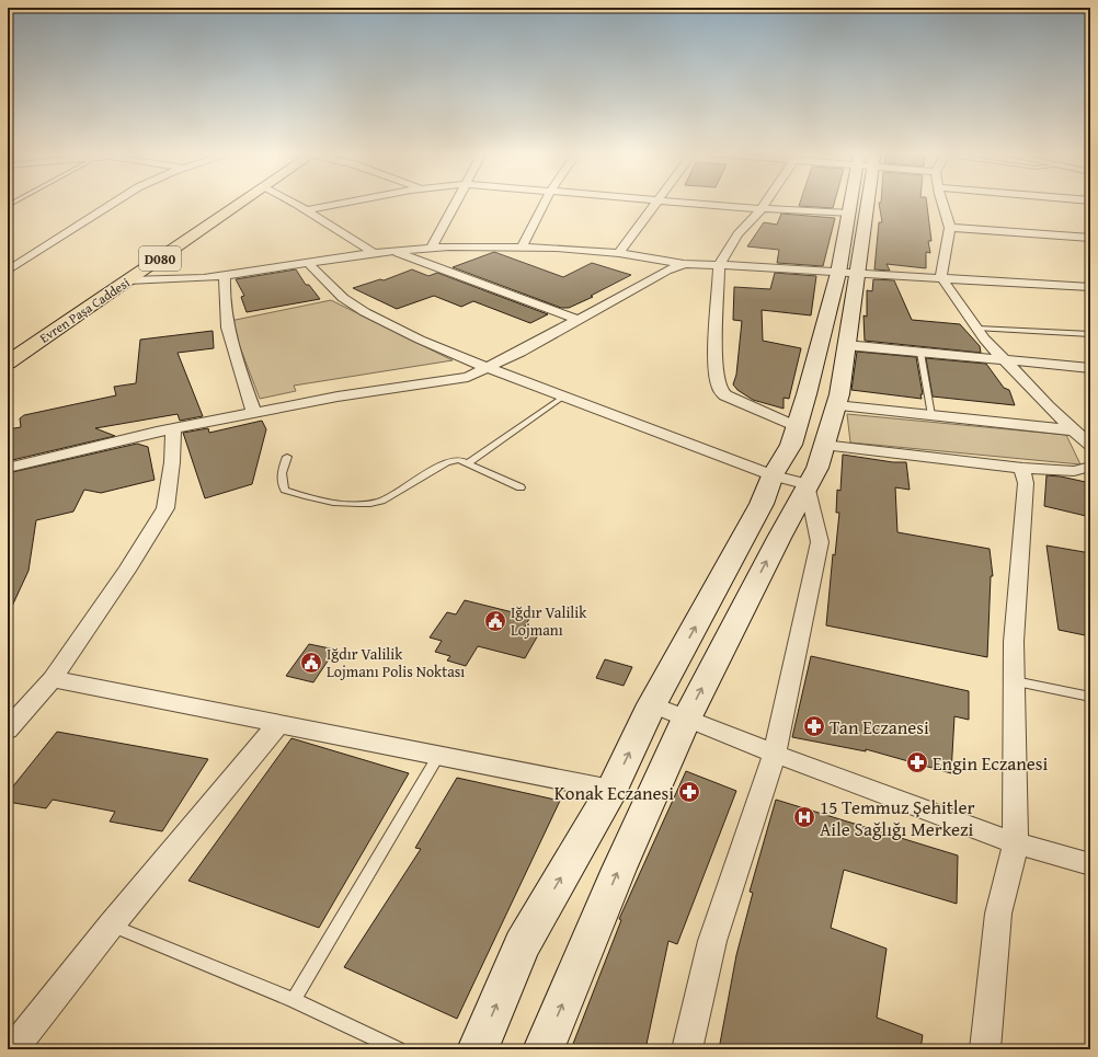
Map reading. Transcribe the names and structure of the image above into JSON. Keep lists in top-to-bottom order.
{
  "streets": {
    "highway": ["D080", "Evren Paşa Caddesi"]
  },
  "places": {
    "public building": ["Iğdır Valilik Lojmanı", "Iğdır Valilik Lojmanı Polis Noktası"],
    "pharmacy": ["Tan Eczanesi", "Engin Eczanesi", "Konak Eczanesi"],
    "hospital": ["15 Temmuz Şehitler Aile Sağlığı Merkezi"]
  }
}
